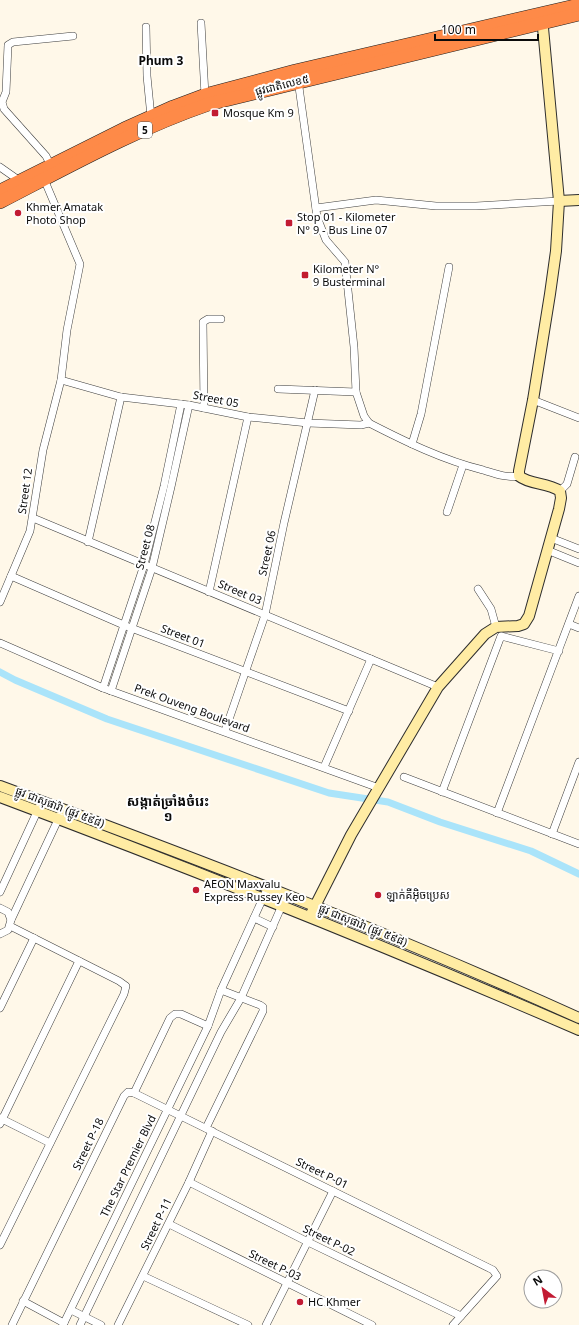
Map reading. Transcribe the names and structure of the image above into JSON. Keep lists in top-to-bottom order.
{
  "streets": {
    "highway": ["ផ្លូវជាតិលេខ៥", "5"],
    "main road": ["ផ្លូវ ជាសុផារ៉ា (ផ្លូវ ៥៩៨)"],
    "street": [
      "Street 05",
      "Street 12",
      "Street 08",
      "Street 06",
      "Street 03",
      "Street 01",
      "Prek Ouveng Boulevard",
      "Street P-18",
      "The Star Premier Blvd",
      "Street P-01",
      "Street P-11",
      "Street P-02",
      "Street P-03"
    ]
  },
  "crossings": [
    ["ផ្លូវជាតិលេខ៥", "Street 12"],
    ["Street 05", "Street 12"],
    ["Street 05", "Street 06"],
    ["Street 12", "Street 03"],
    ["Street 12", "Street 01"],
    ["Street 08", "Street 03"],
    ["Street 08", "Street 01"],
    ["Street 08", "Prek Ouveng Boulevard"],
    ["Street 06", "Street 03"],
    ["Street 06", "Street 01"],
    ["Street 06", "Prek Ouveng Boulevard"],
    ["ផ្លូវ ជាសុផារ៉ា (ផ្លូវ ៥៩៨)", "The Star Premier Blvd"],
    ["Street P-18", "The Star Premier Blvd"],
    ["Street P-18", "Street P-01"],
    ["The Star Premier Blvd", "Street P-01"],
    ["Street P-01", "Street P-11"],
    ["Street P-01", "Street P-02"],
    ["Street P-11", "Street P-02"],
    ["Street P-11", "Street P-03"]
  ],
  "districts": ["Phum 3", "សង្កាត់ច្រាំងចំរេះ ១"],
  "places": {
    "transit": ["Mosque Km 9", "Stop 01 - Kilometer N° 9 - Bus Line 07", "Kilometer N° 9 Busterminal"],
    "other": [
      "Khmer Amatak Photo Shop",
      "AEON Maxvalu Express Russey Keo",
      "ឡាក់គីអ៊ិចប្រេស",
      "HC Khmer"
    ]
  },
  "scale_bar": "100 m",
  "north": "top left"
}
